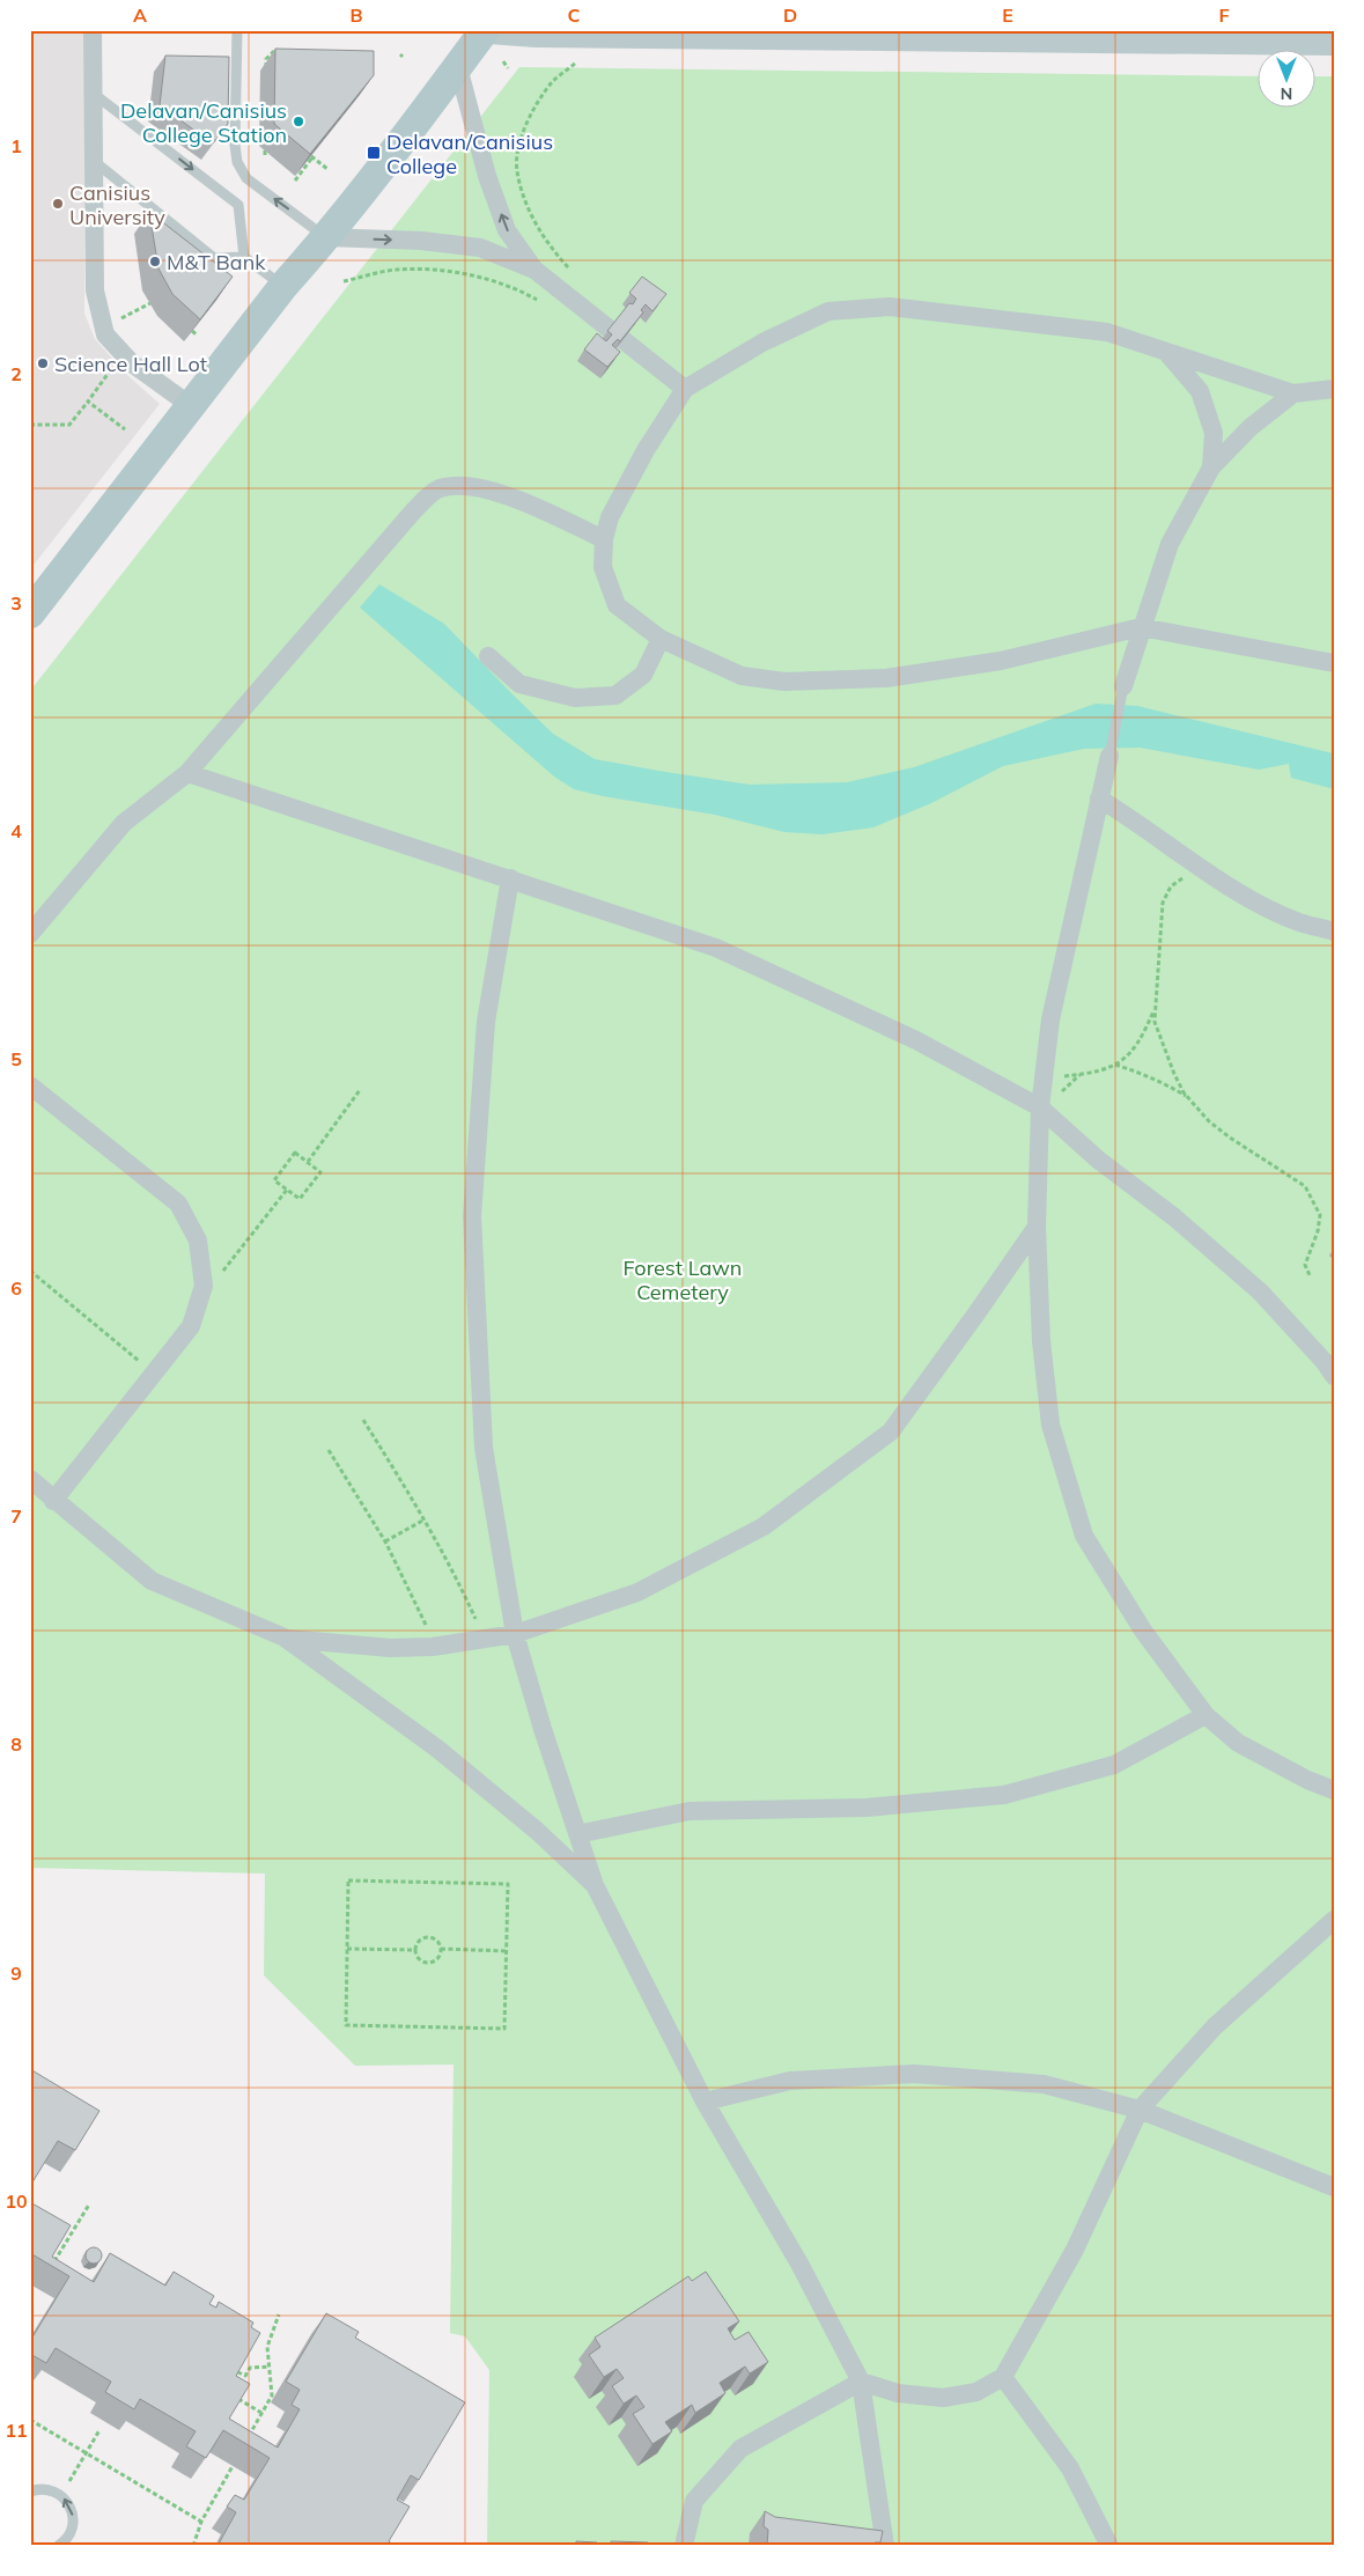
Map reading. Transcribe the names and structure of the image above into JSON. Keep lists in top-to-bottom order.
{
  "parks": ["Forest Lawn Cemetery"],
  "places": {
    "other": [
      "Delavan/Canisius College Station",
      "Canisius University",
      "M&T Bank",
      "Science Hall Lot"
    ],
    "transit": ["Delavan/Canisius College"]
  },
  "north": "bottom",
  "grid": {
    "columns": [
      "A",
      "B",
      "C",
      "D",
      "E",
      "F"
    ],
    "rows": [
      "1",
      "2",
      "3",
      "4",
      "5",
      "6",
      "7",
      "8",
      "9",
      "10",
      "11"
    ]
  }
}
